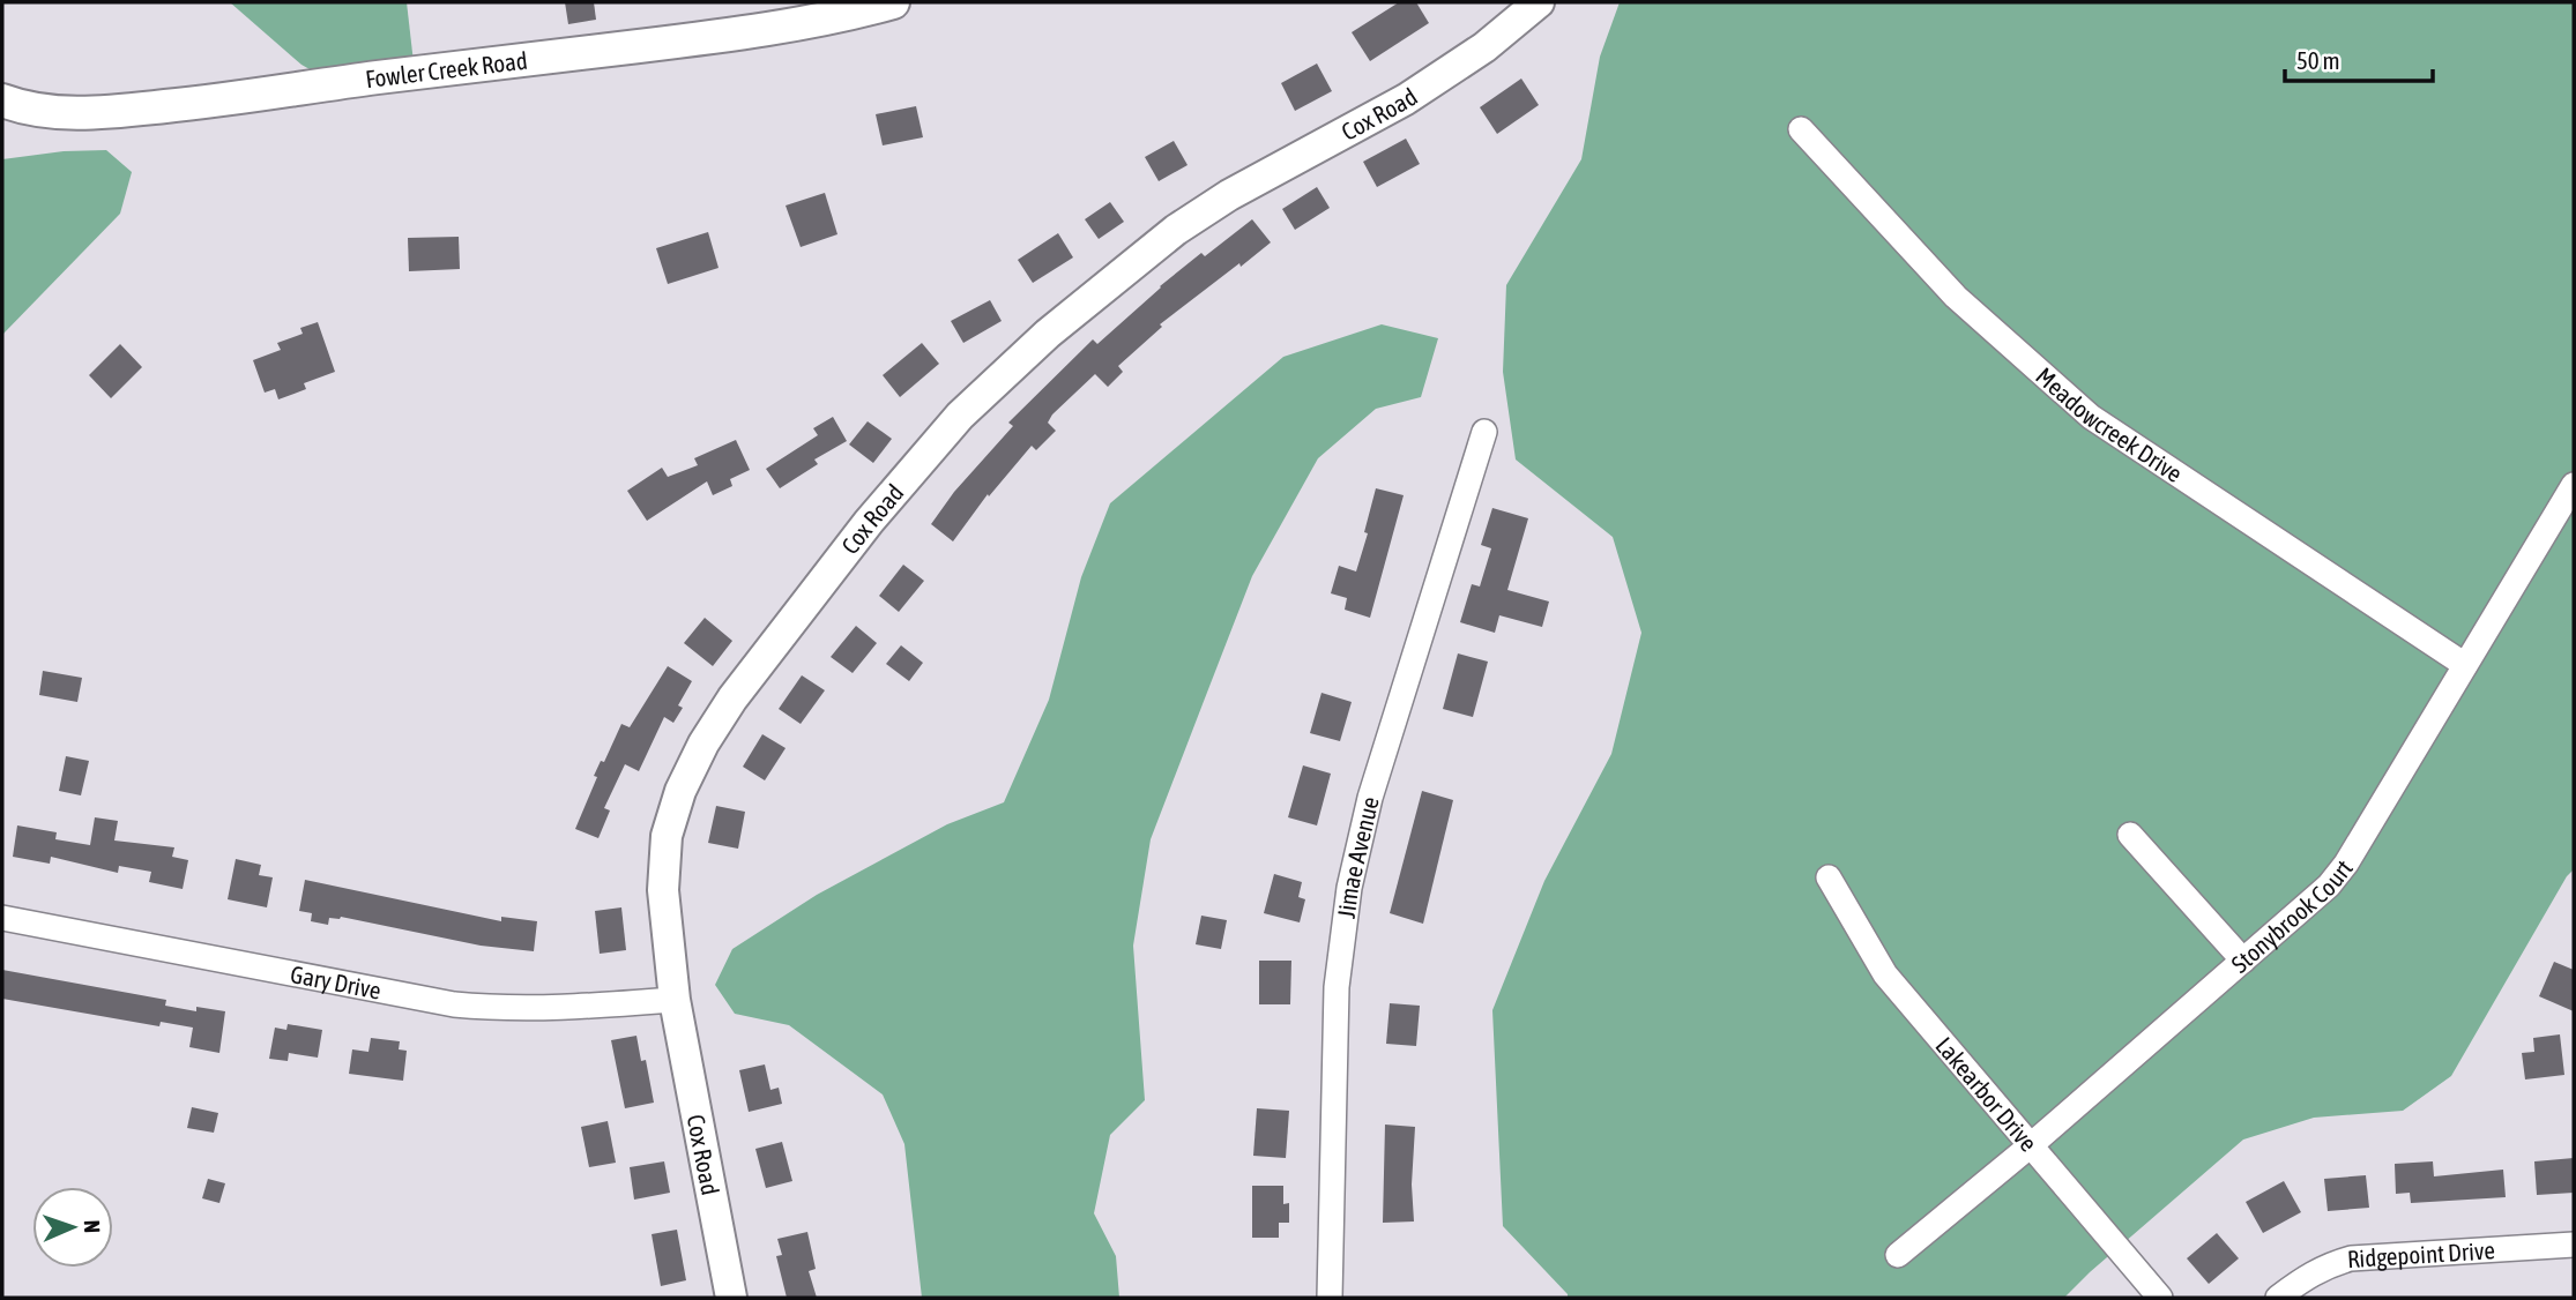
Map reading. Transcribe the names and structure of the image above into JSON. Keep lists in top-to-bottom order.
{
  "streets": {
    "main road": ["Fowler Creek Road"],
    "street": [
      "Cox Road",
      "Meadowcreek Drive",
      "Jimae Avenue",
      "Stonybrook Court",
      "Gary Drive",
      "Lakearbor Drive",
      "Ridgepoint Drive"
    ]
  },
  "crossings": [
    ["Cox Road", "Gary Drive"],
    ["Meadowcreek Drive", "Stonybrook Court"],
    ["Stonybrook Court", "Lakearbor Drive"]
  ],
  "scale_bar": "50 m",
  "north": "right"
}
